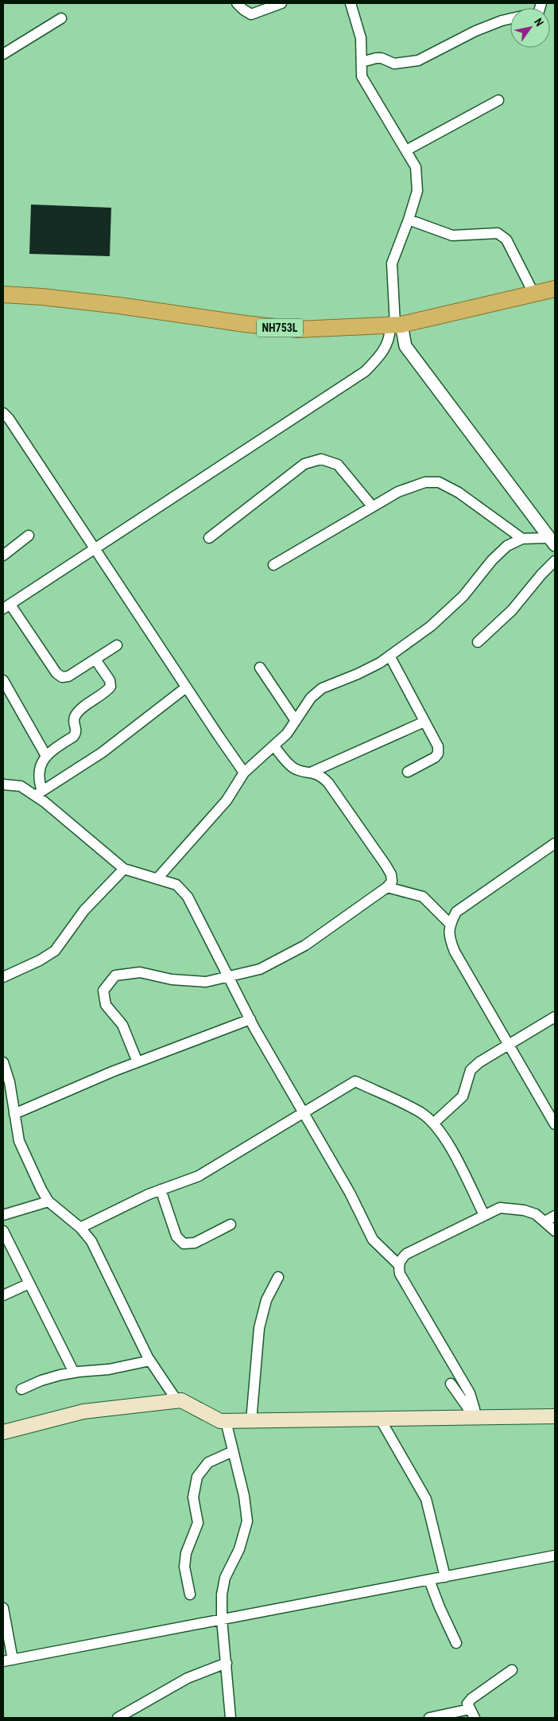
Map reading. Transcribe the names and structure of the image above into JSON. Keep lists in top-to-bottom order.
{
  "streets": {
    "highway": ["NH753L"]
  },
  "north": "top right"
}
